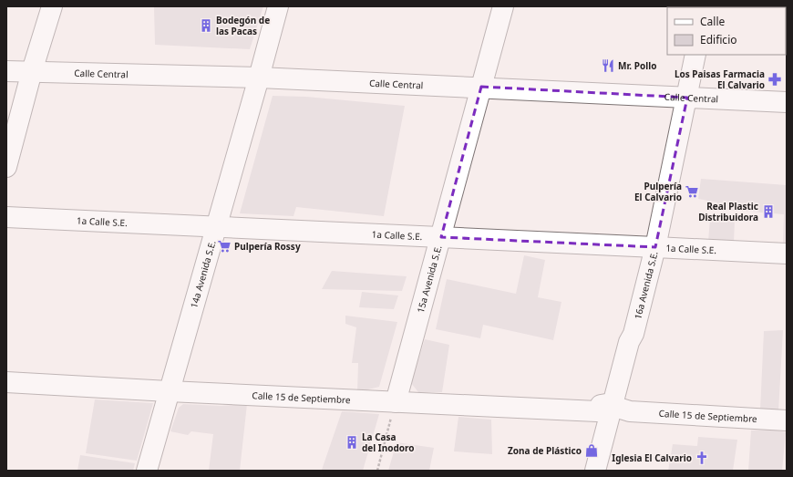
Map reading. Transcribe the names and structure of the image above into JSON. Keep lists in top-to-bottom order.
{
  "streets": {
    "street": [
      "Calle Central",
      "1a Calle S.E.",
      "14a Avenida S.E.",
      "15a Avenida S.E.",
      "16a Avenida S.E.",
      "Calle 15 de Septiembre"
    ]
  },
  "crossings": [
    ["Calle Central", "14a Avenida S.E."],
    ["Calle Central", "15a Avenida S.E."],
    ["Calle Central", "16a Avenida S.E."],
    ["1a Calle S.E.", "14a Avenida S.E."],
    ["1a Calle S.E.", "15a Avenida S.E."],
    ["1a Calle S.E.", "16a Avenida S.E."],
    ["14a Avenida S.E.", "Calle 15 de Septiembre"],
    ["15a Avenida S.E.", "Calle 15 de Septiembre"],
    ["16a Avenida S.E.", "Calle 15 de Septiembre"]
  ],
  "places": {
    "building": ["Bodegón de las Pacas", "Real Plastic Distribuidora", "La Casa del Inodoro"],
    "restaurant": ["Mr. Pollo"],
    "pharmacy": ["Los Paisas Farmacia El Calvario"],
    "supermarket": ["Pulpería El Calvario", "Pulpería Rossy"],
    "shop": ["Zona de Plástico"],
    "church": ["Iglesia El Calvario"]
  },
  "legend": ["Calle", "Edificio"]
}
